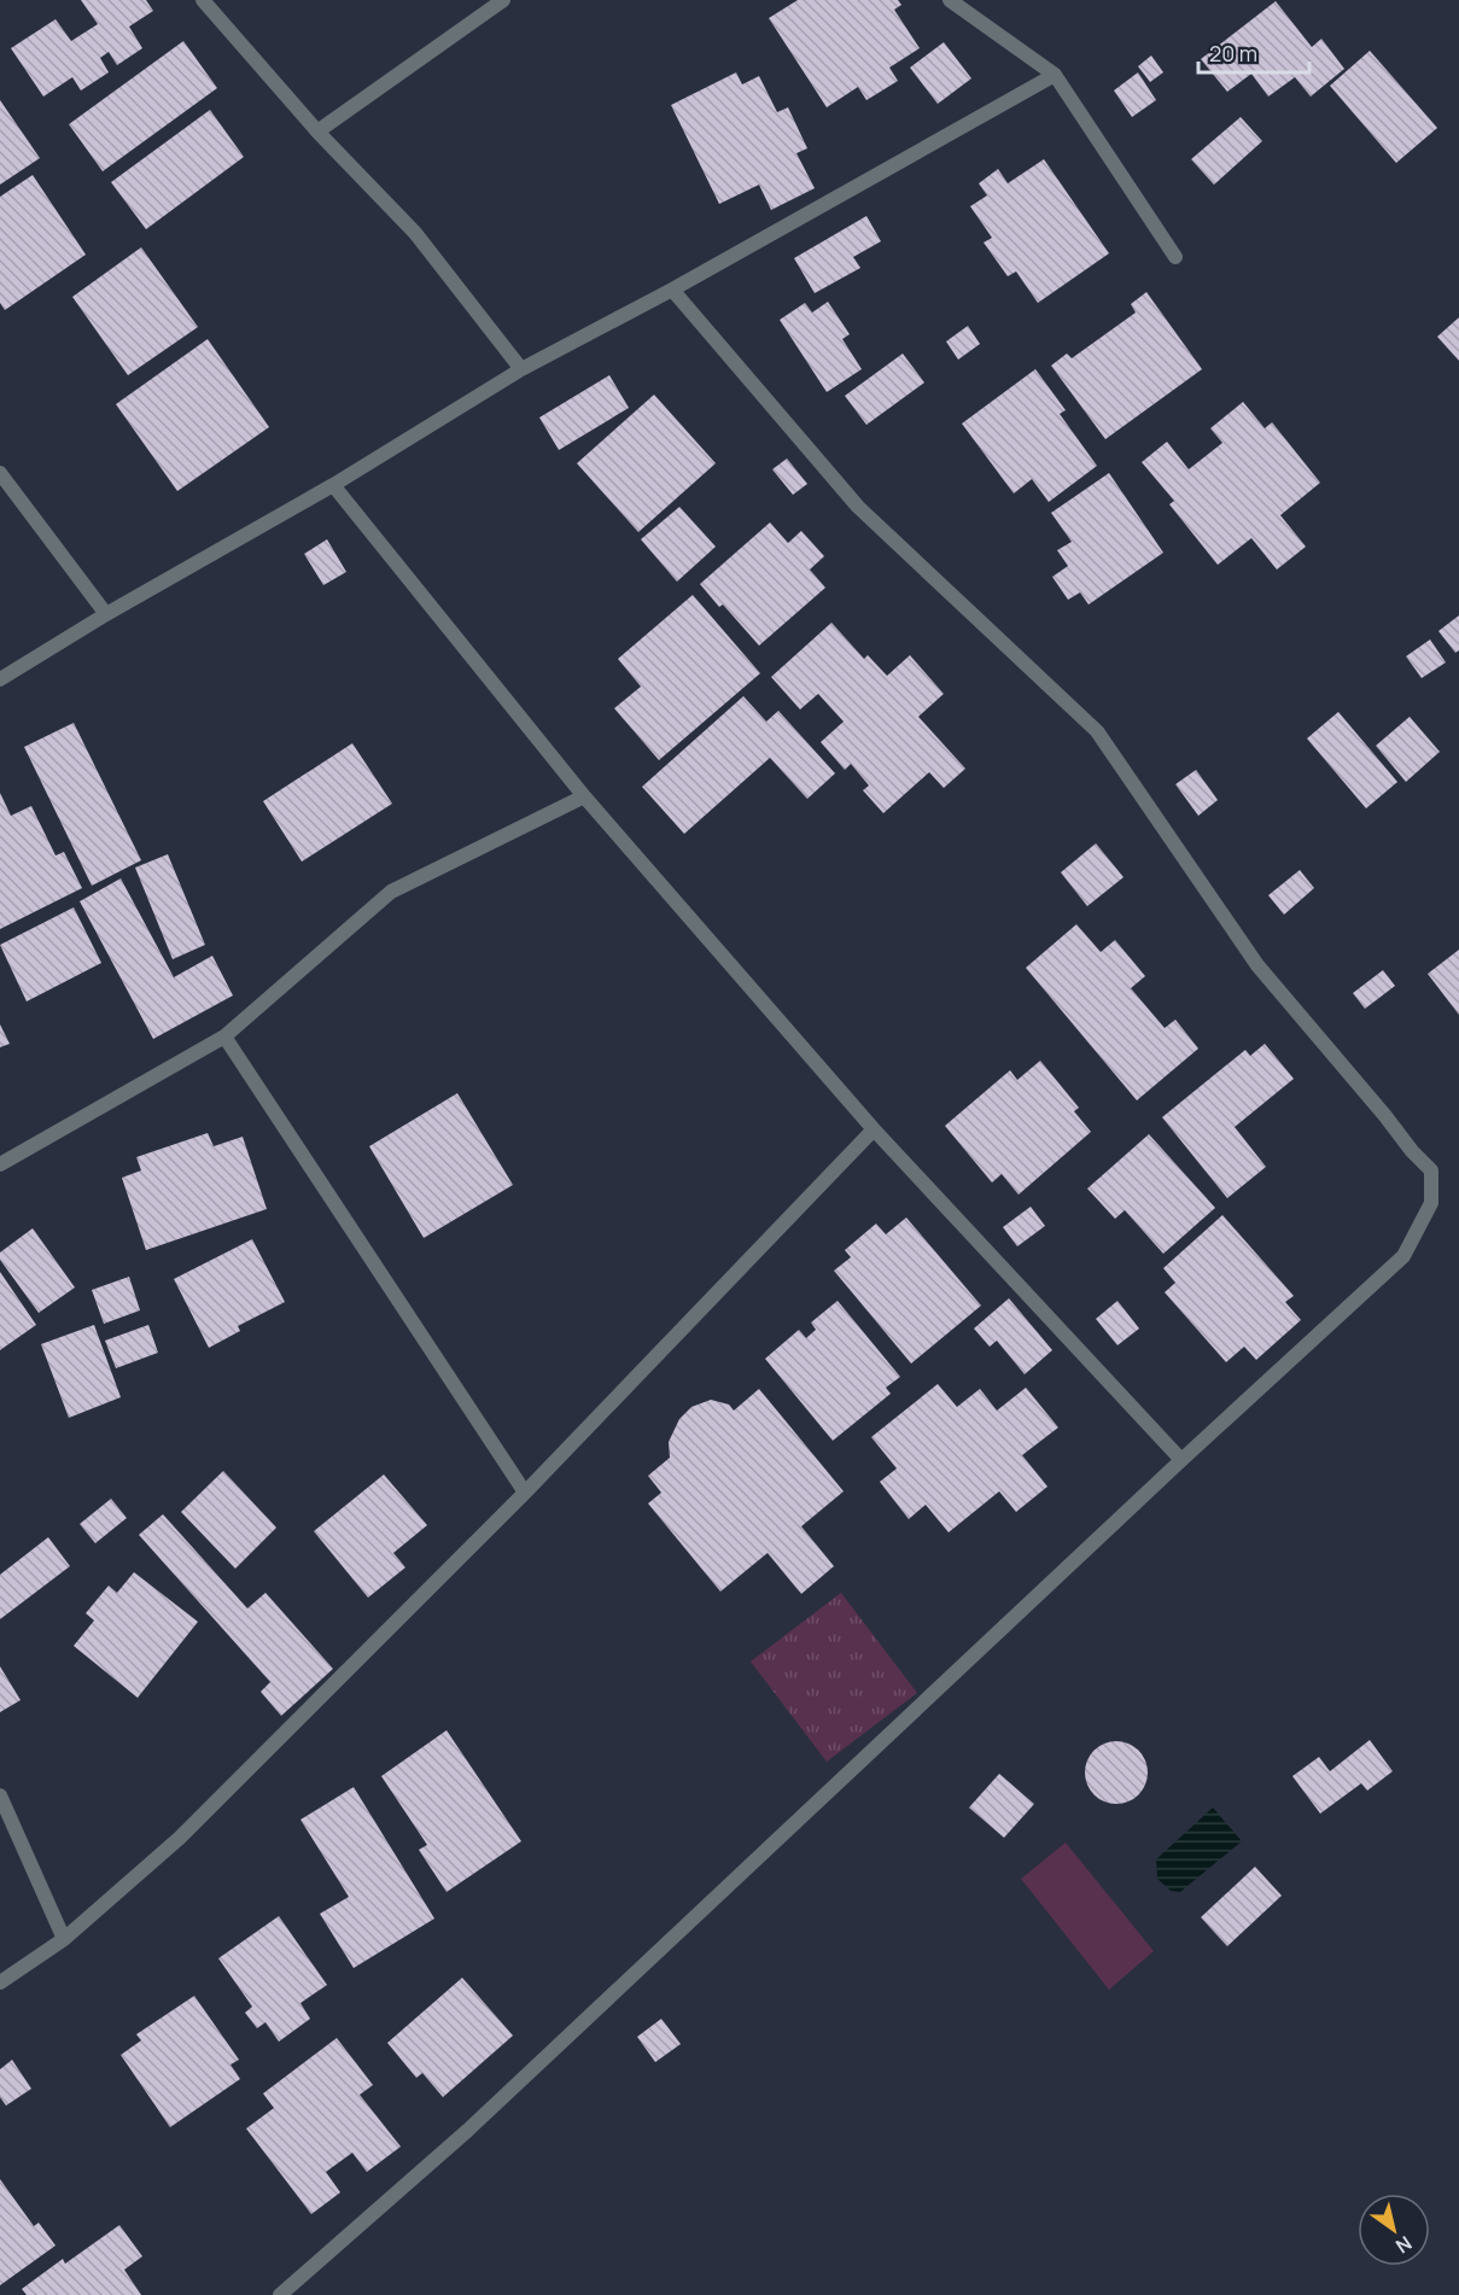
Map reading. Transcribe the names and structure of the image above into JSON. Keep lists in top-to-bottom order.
{
  "scale_bar": "20 m",
  "north": "bottom right"
}
